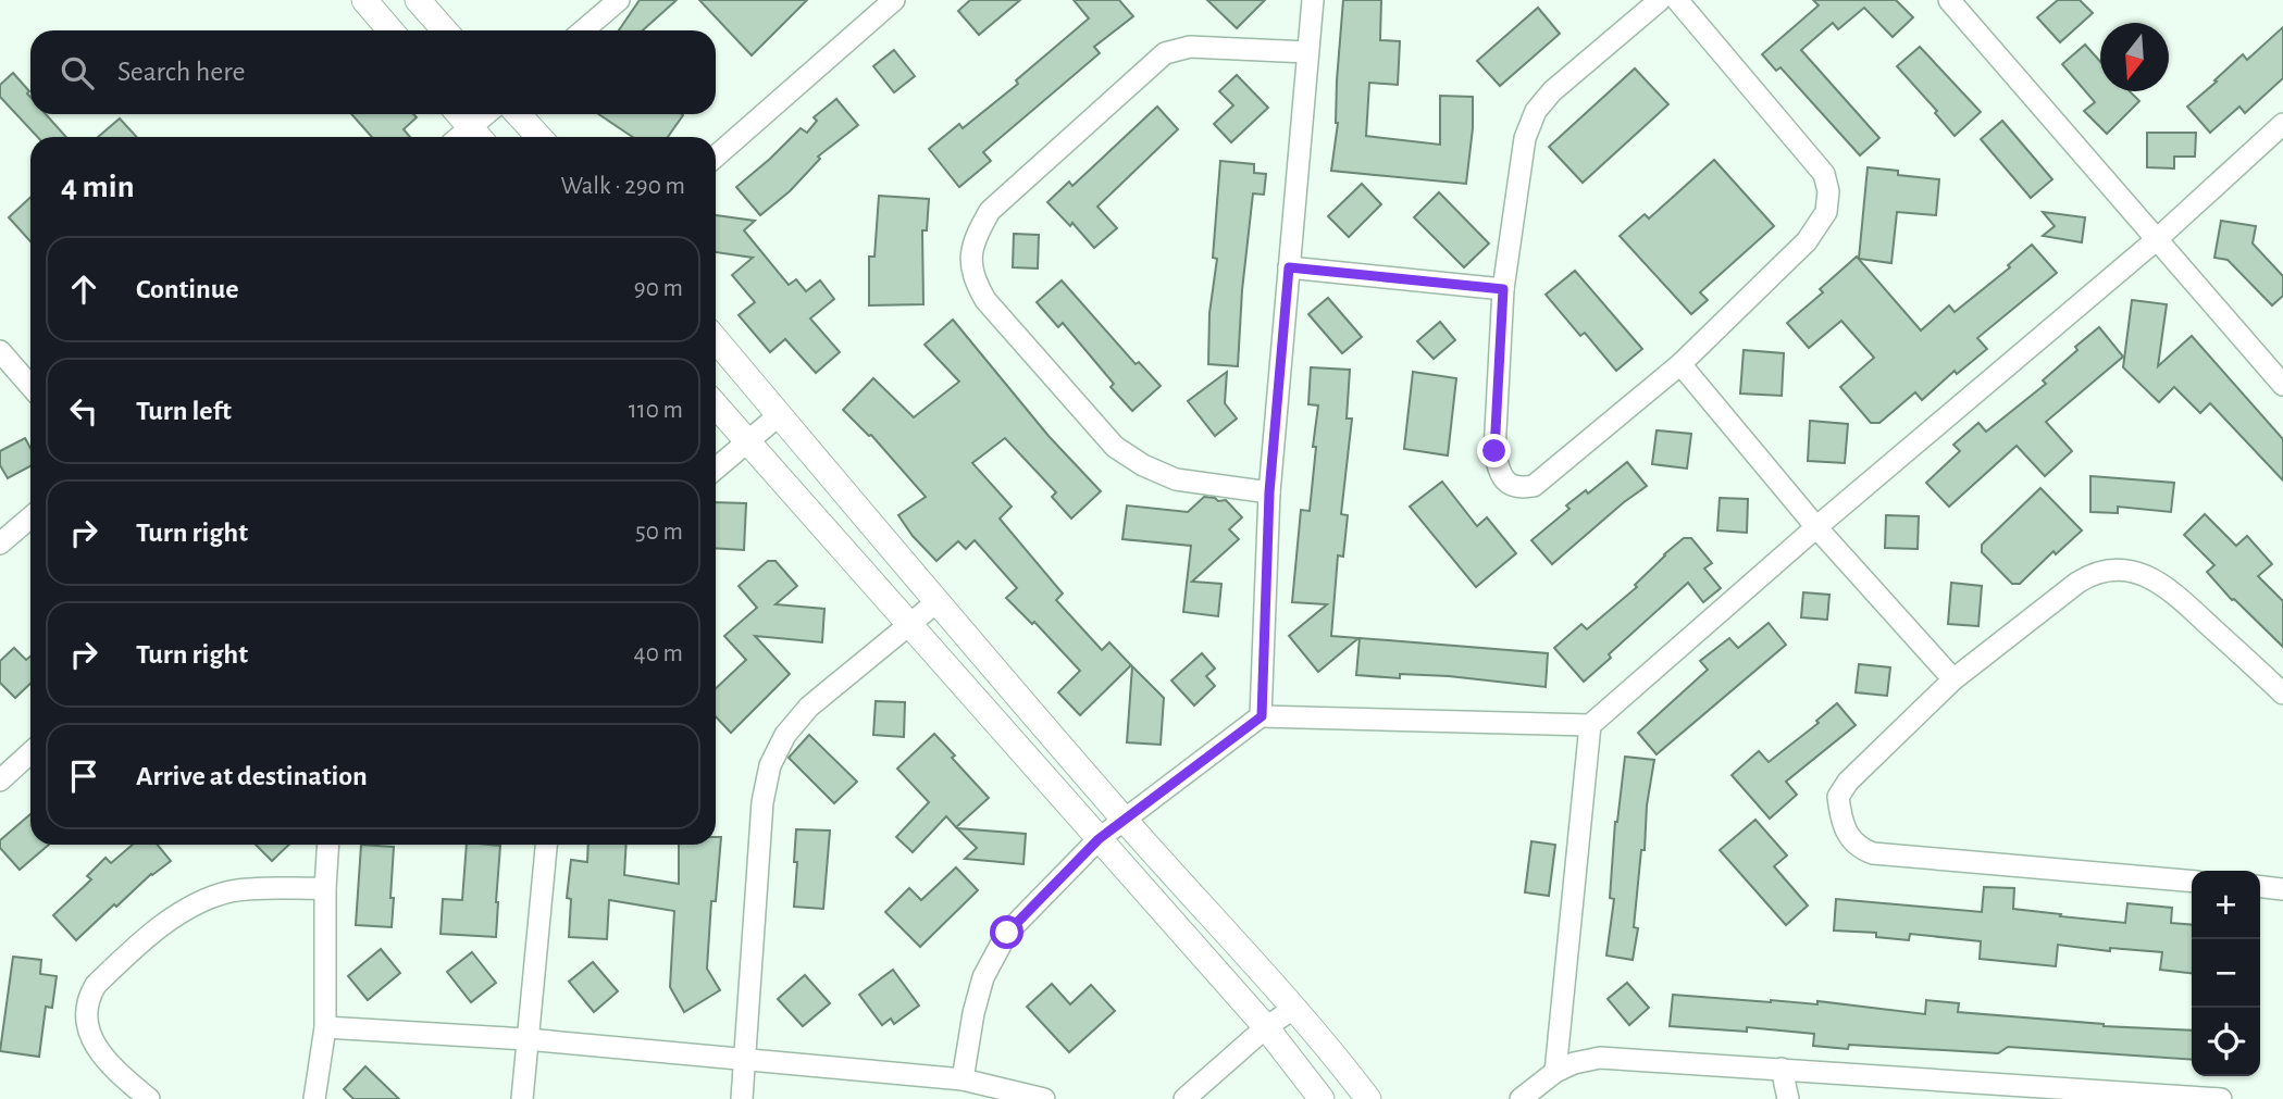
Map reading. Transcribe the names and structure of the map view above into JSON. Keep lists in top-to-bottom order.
{
  "north": "bottom",
  "page": {
    "search": "Search here",
    "heading": ["4 min", "Walk · 290 m"],
    "list": [
      ["Continue", "90 m"],
      ["Turn left", "110 m"],
      ["Turn right", "50 m"],
      ["Turn right", "40 m"],
      "Arrive at destination"
    ],
    "map_buttons": ["+", "−"]
  }
}
